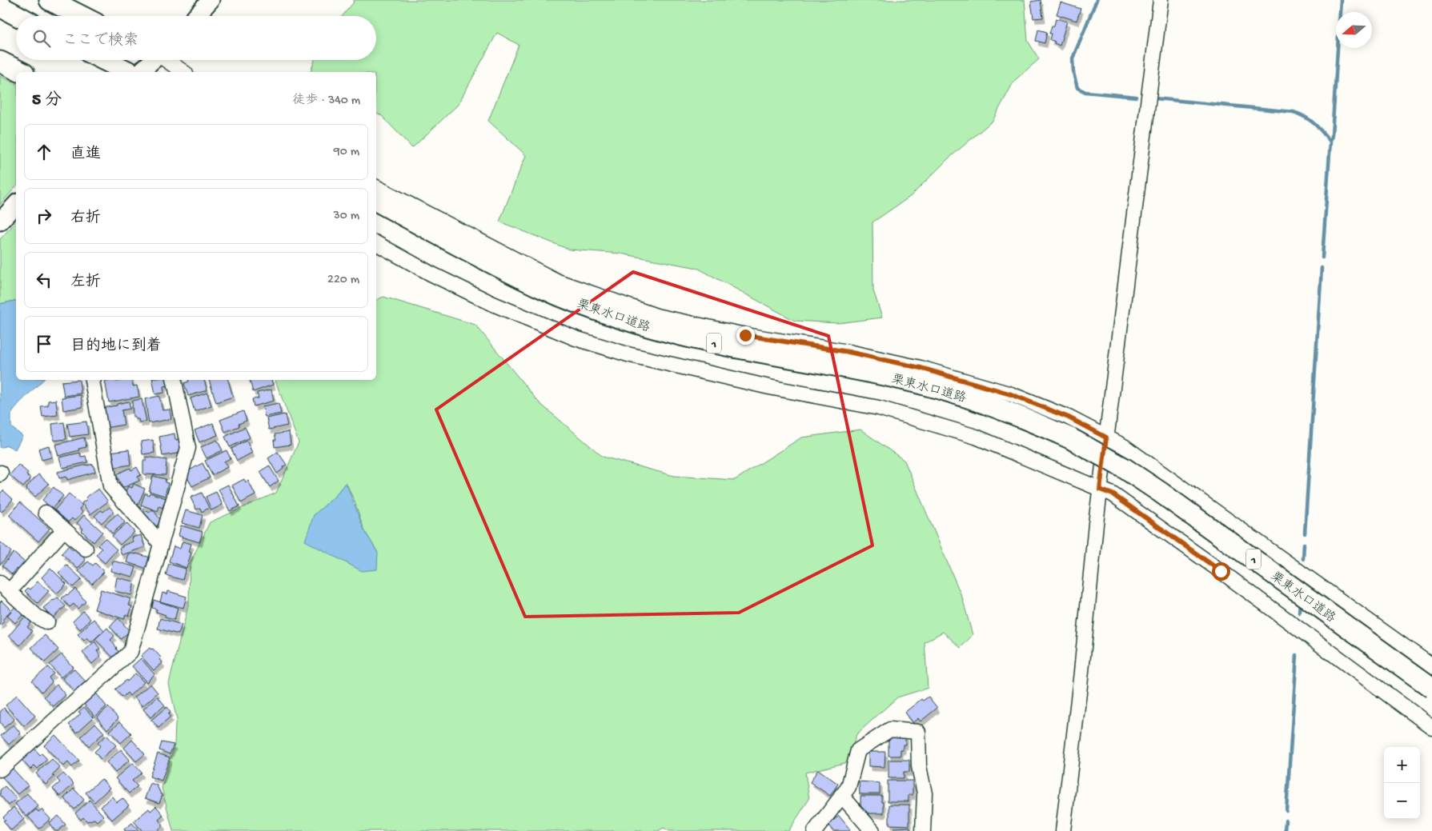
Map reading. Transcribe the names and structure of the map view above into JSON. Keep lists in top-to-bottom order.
{
  "streets": {
    "highway": ["栗東水口道路", "1"]
  },
  "north": "left",
  "page": {
    "search": "ここで検索",
    "heading": ["5 分", "徒歩 · 340 m"],
    "list": [
      ["直進", "90 m"],
      ["右折", "30 m"],
      ["左折", "220 m"],
      "目的地に到着"
    ],
    "map_buttons": ["+", "−"]
  }
}
